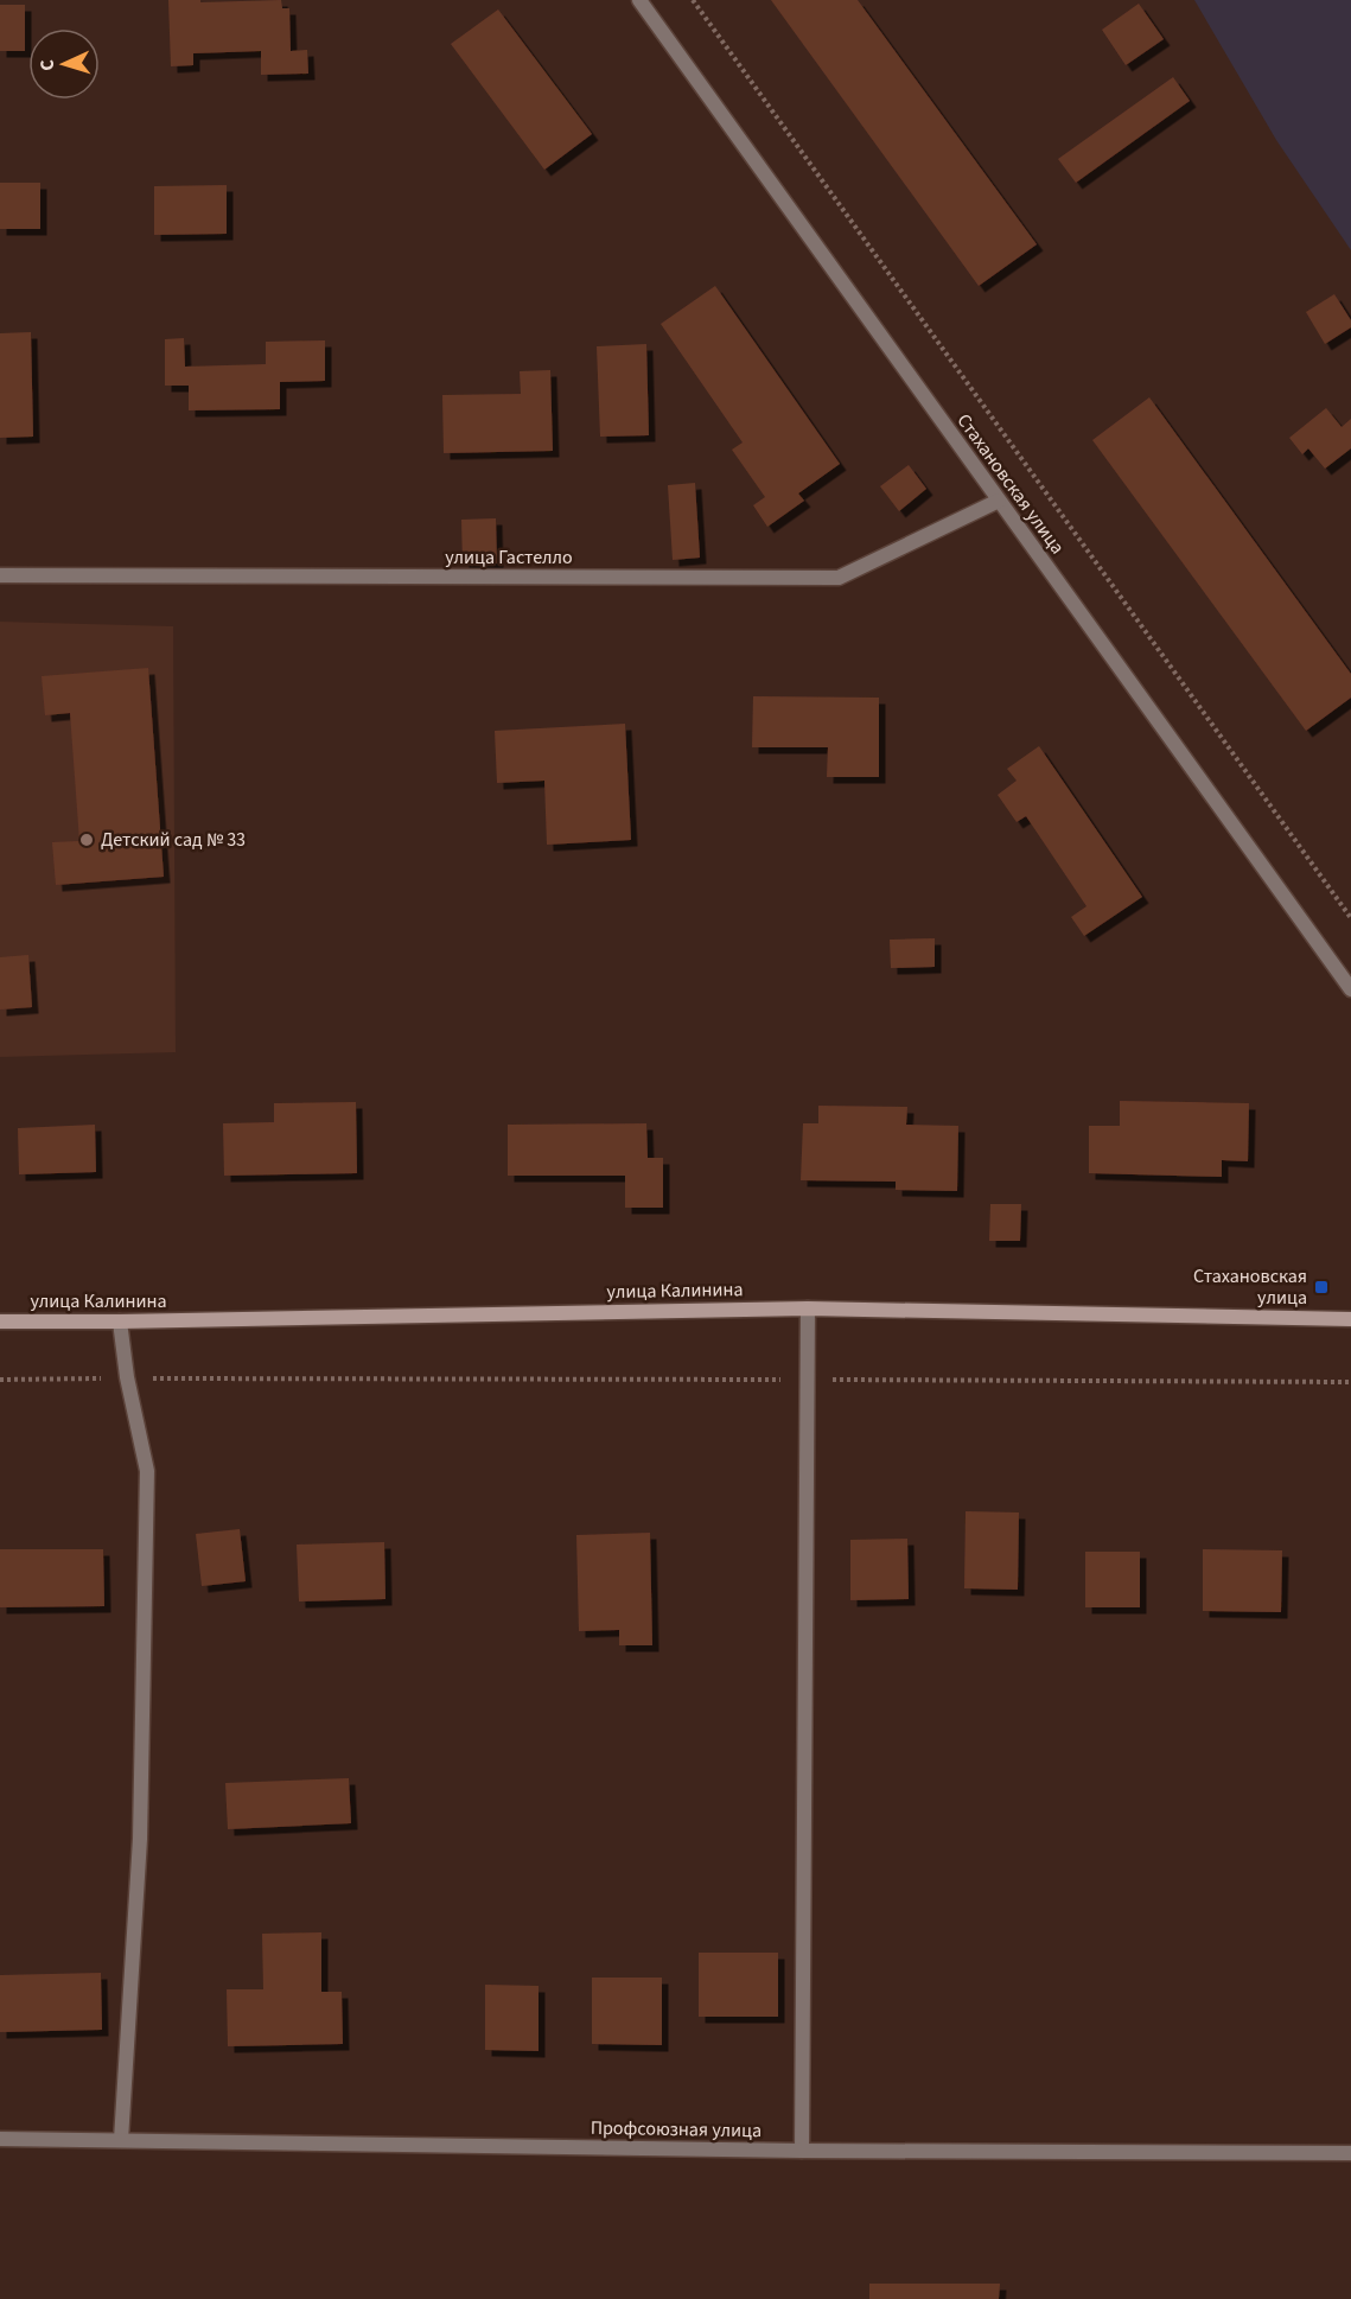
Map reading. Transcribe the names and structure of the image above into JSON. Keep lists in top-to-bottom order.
{
  "streets": {
    "street": [
      "Стахановская улица",
      "улица Гастелло",
      "улица Калинина",
      "Профсоюзная улица"
    ]
  },
  "crossings": [
    ["Стахановская улица", "улица Гастелло"]
  ],
  "places": {
    "other": ["Детский сад № 33"],
    "transit": ["Стахановская улица"]
  },
  "north": "left"
}
